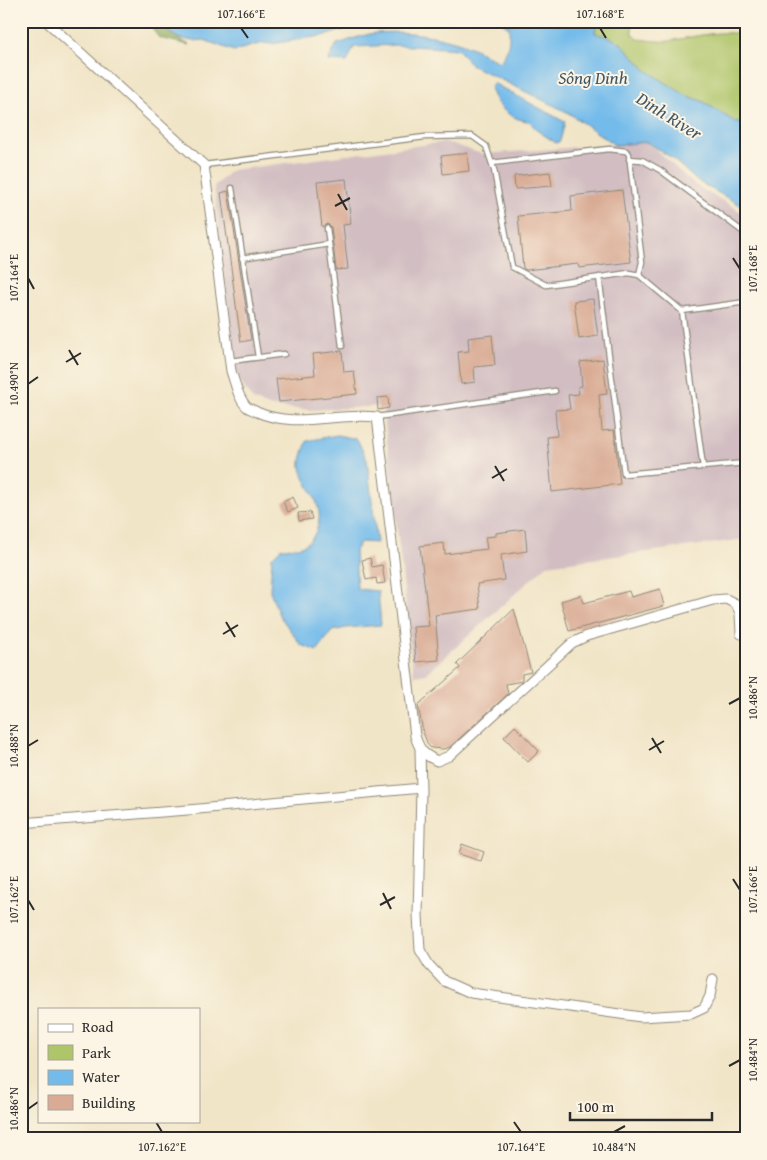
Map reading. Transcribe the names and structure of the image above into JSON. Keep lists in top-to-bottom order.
{
  "water": ["Sông Dinh", "Dinh River"],
  "legend": [
    "Road",
    "Park",
    "Water",
    "Building"
  ],
  "scale_bar": "100 m",
  "coordinates": [
    "107.166°E",
    "107.168°E",
    "107.164°E",
    "10.490°N",
    "10.486°N",
    "10.488°N",
    "107.162°E",
    "10.484°N"
  ]
}
